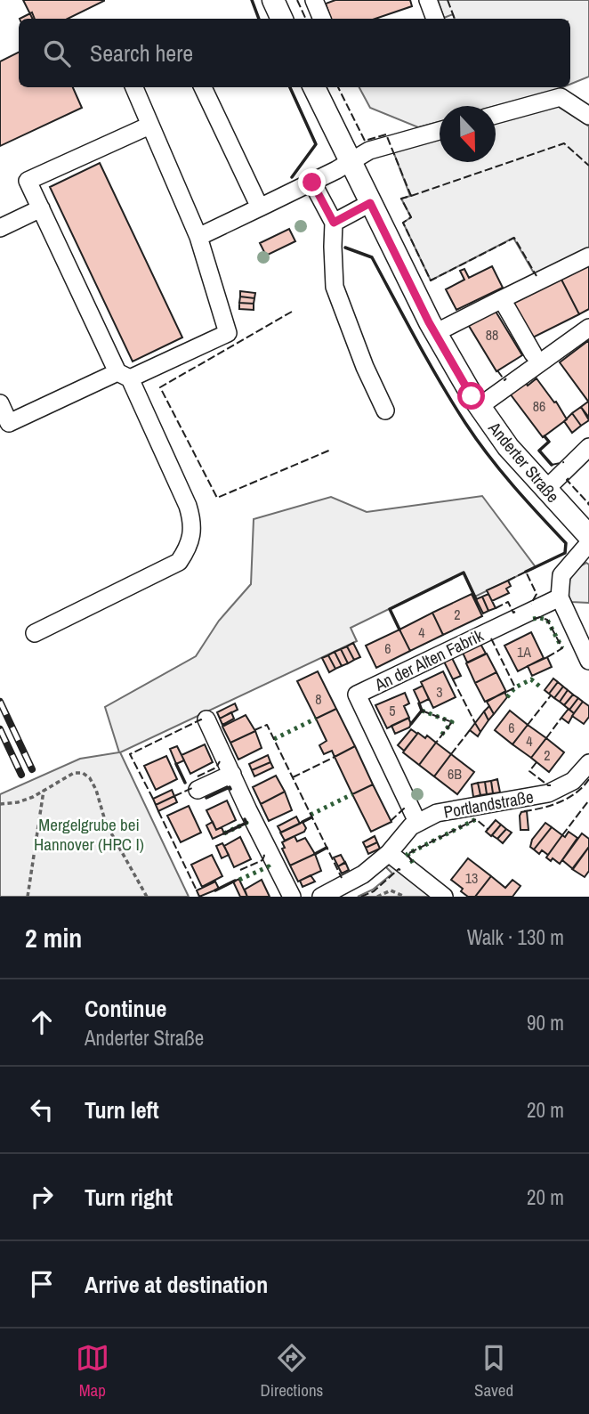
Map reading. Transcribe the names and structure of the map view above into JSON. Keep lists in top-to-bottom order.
{
  "streets": {
    "main road": ["Anderter Straße"],
    "street": ["An der Alten Fabrik", "Portlandstraße"]
  },
  "crossings": [
    ["An der Alten Fabrik", "Portlandstraße"]
  ],
  "parks": ["Mergelgrube bei Hannover (HPC I)"],
  "house_numbers": [
    "88",
    "86",
    "2",
    "4",
    "6",
    "1A",
    "3",
    "8",
    "5",
    "6",
    "4",
    "2",
    "6B",
    "13"
  ],
  "north": "bottom",
  "page": {
    "search": "Search here",
    "heading": ["2 min", "Walk · 130 m"],
    "list": [
      ["Continue", "Anderter Straße", "90 m"],
      ["Turn left", "20 m"],
      ["Turn right", "20 m"],
      "Arrive at destination"
    ],
    "nav": ["Map", "Directions", "Saved"]
  }
}
